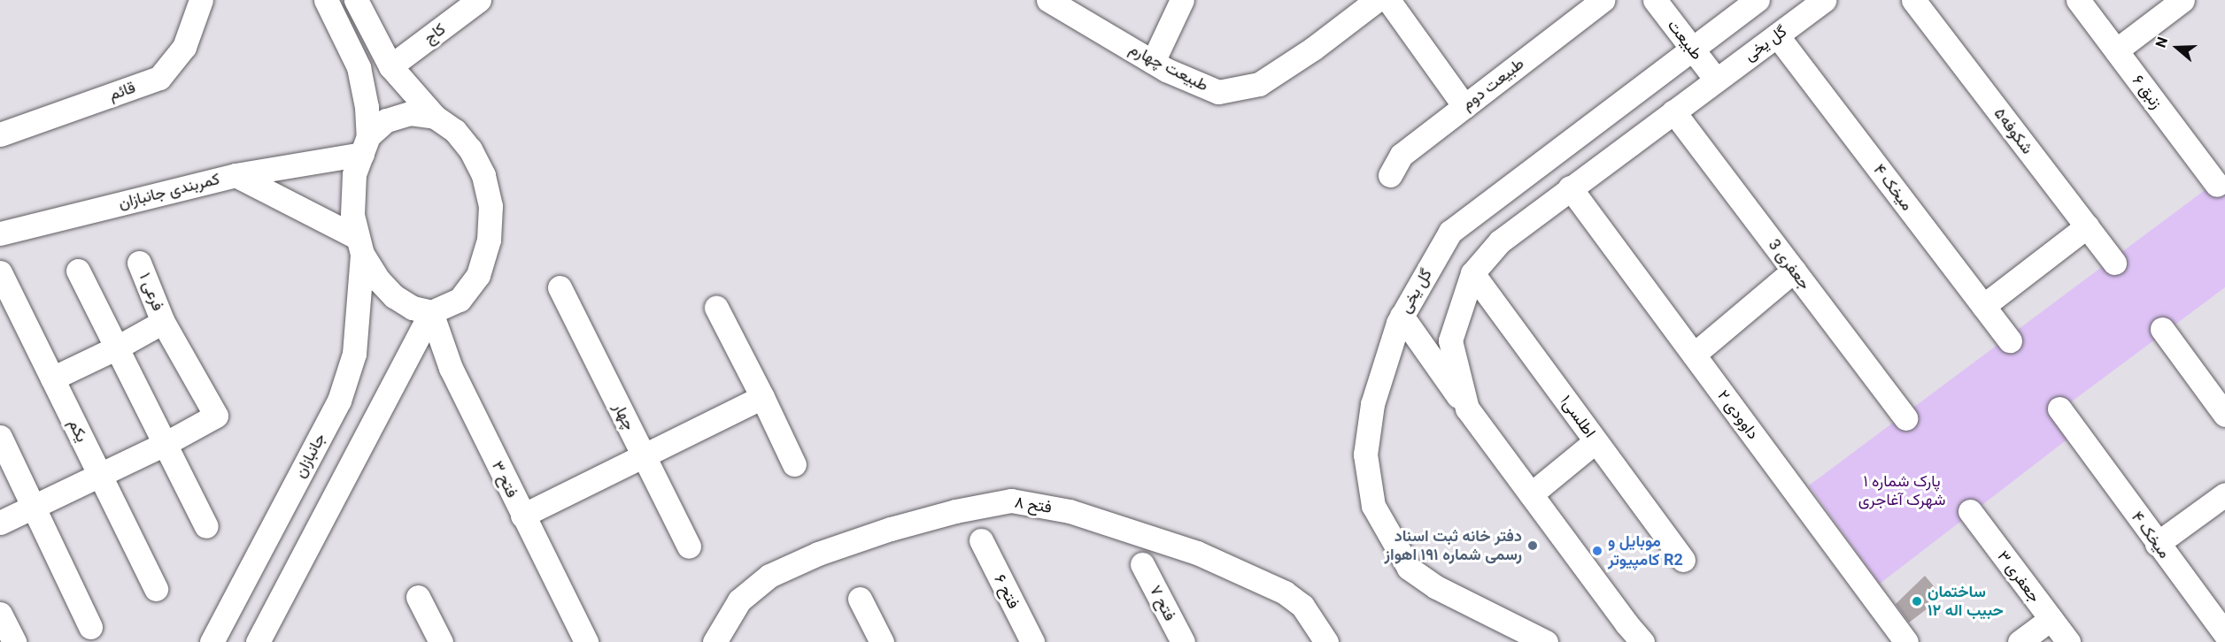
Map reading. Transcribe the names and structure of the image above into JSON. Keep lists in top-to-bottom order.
{
  "streets": {
    "street": [
      "کاج",
      "طبیعت",
      "گل یخی",
      "طبیعت چهارم",
      "طبیعت دوم",
      "قائم",
      "زنبق ۶",
      "شکوفه۵",
      "میخک ۴",
      "کمربندی جانبازان",
      "3 جعفری",
      "فرعی ۱",
      "داوودی ۲",
      "چهار",
      "اطلسی۱",
      "یکم",
      "جانبازان",
      "فتح ۳",
      "فتح ۸",
      "جعفری ۳",
      "فتح ۶",
      "فتح ۷"
    ]
  },
  "crossings": [
    ["طبیعت", "گل یخی"],
    ["گل یخی", "میخک ۴"],
    ["گل یخی", "3 جعفری"],
    ["گل یخی", "داوودی ۲"],
    ["گل یخی", "اطلسی۱"],
    ["کمربندی جانبازان", "جانبازان"],
    ["کمربندی جانبازان", "فتح ۳"],
    ["جانبازان", "فتح ۳"]
  ],
  "parks": ["پارک شماره ۱ شهرک آغاجری"],
  "places": ["دفتر خانه ثبت اسناد رسمی شماره ۱۹۱ اهواز", "موبایل و کامپیوتر R2", "ساختمان حبیب اله ۱۲"],
  "north": "left"
}
